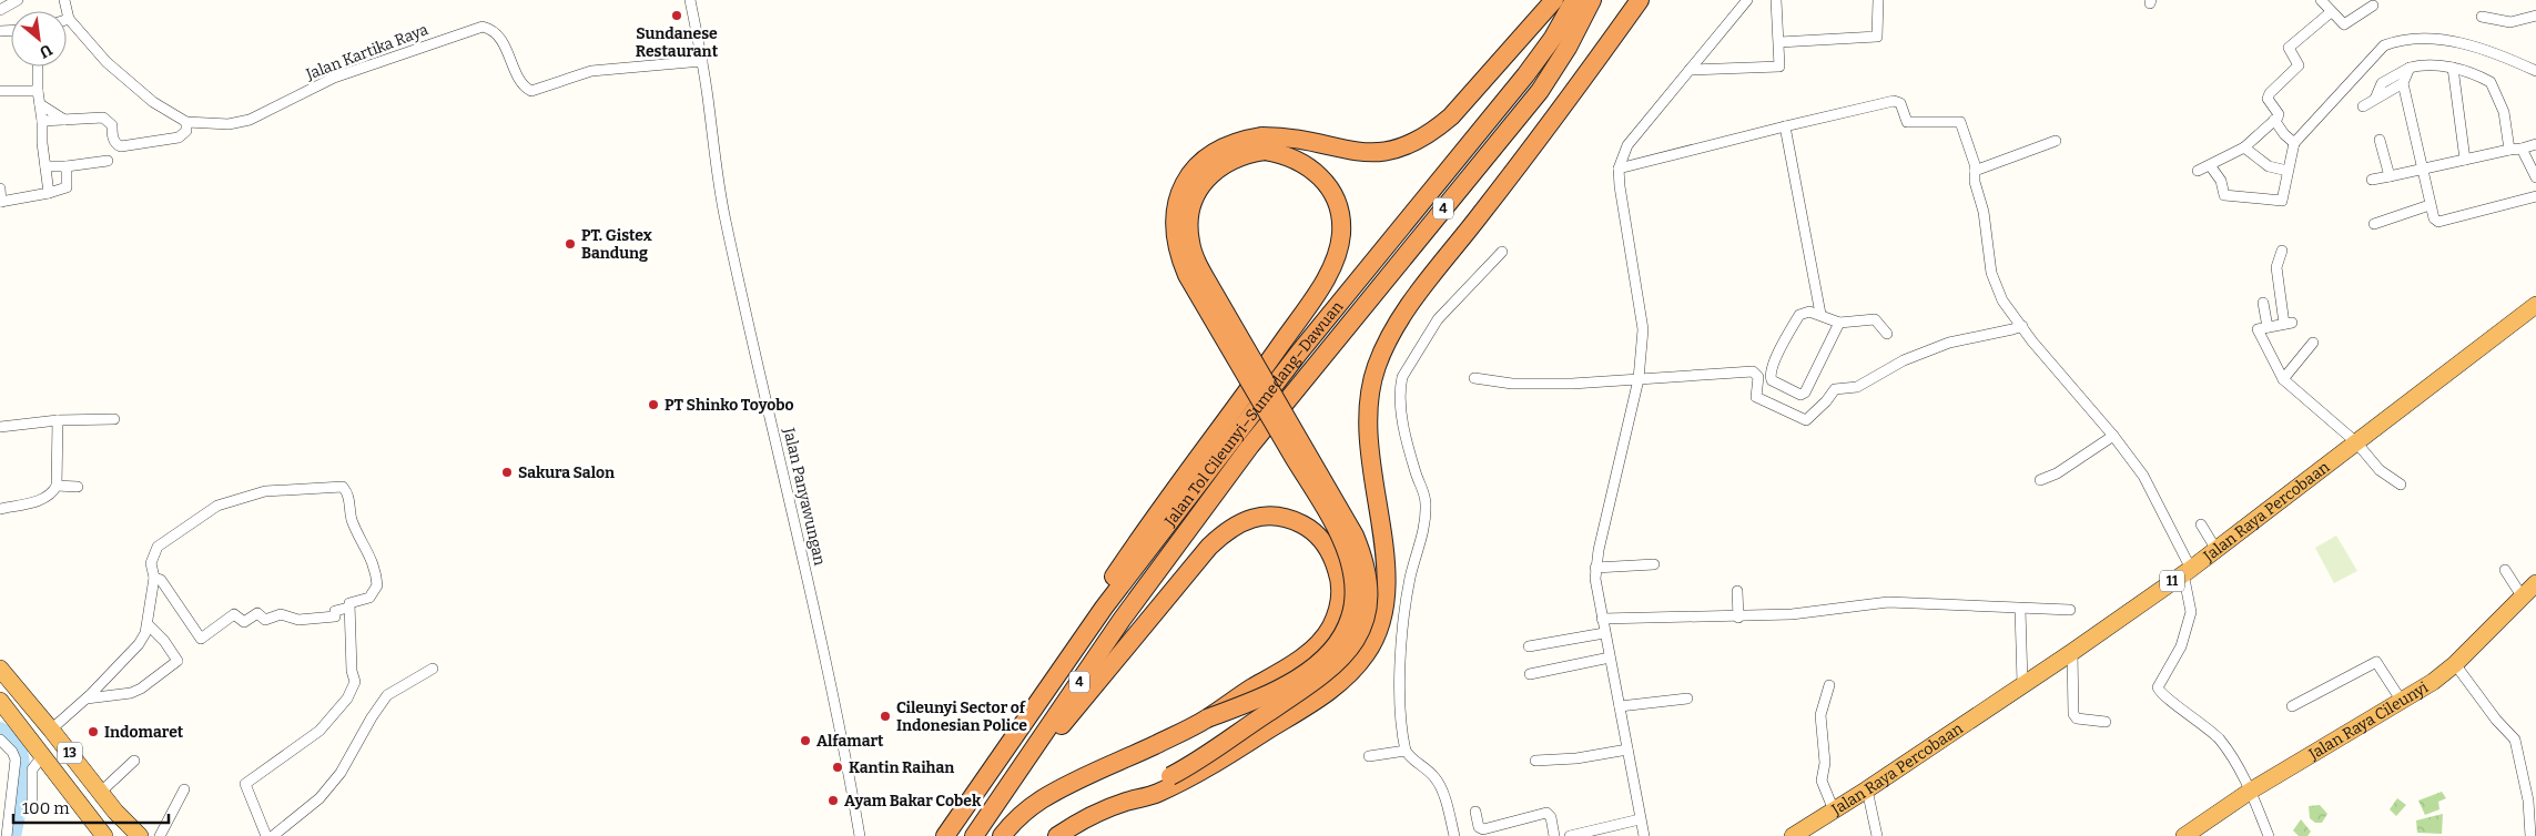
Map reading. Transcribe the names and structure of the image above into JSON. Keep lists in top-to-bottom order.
{
  "streets": {
    "highway": [
      "4",
      "Jalan Tol Cileunyi–Sumedang–Dawuan",
      "Jalan Raya Percobaan",
      "11",
      "Jalan Raya Cileunyi",
      "13"
    ],
    "street": ["Jalan Kartika Raya", "Jalan Panyawungan"]
  },
  "crossings": [
    ["Jalan Kartika Raya", "Jalan Panyawungan"]
  ],
  "places": [
    "Sundanese Restaurant",
    "PT. Gistex Bandung",
    "PT Shinko Toyobo",
    "Sakura Salon",
    "Cileunyi Sector of Indonesian Police",
    "Indomaret",
    "Alfamart",
    "Kantin Raihan",
    "Ayam Bakar Cobek"
  ],
  "scale_bar": "100 m",
  "north": "bottom right"
}
